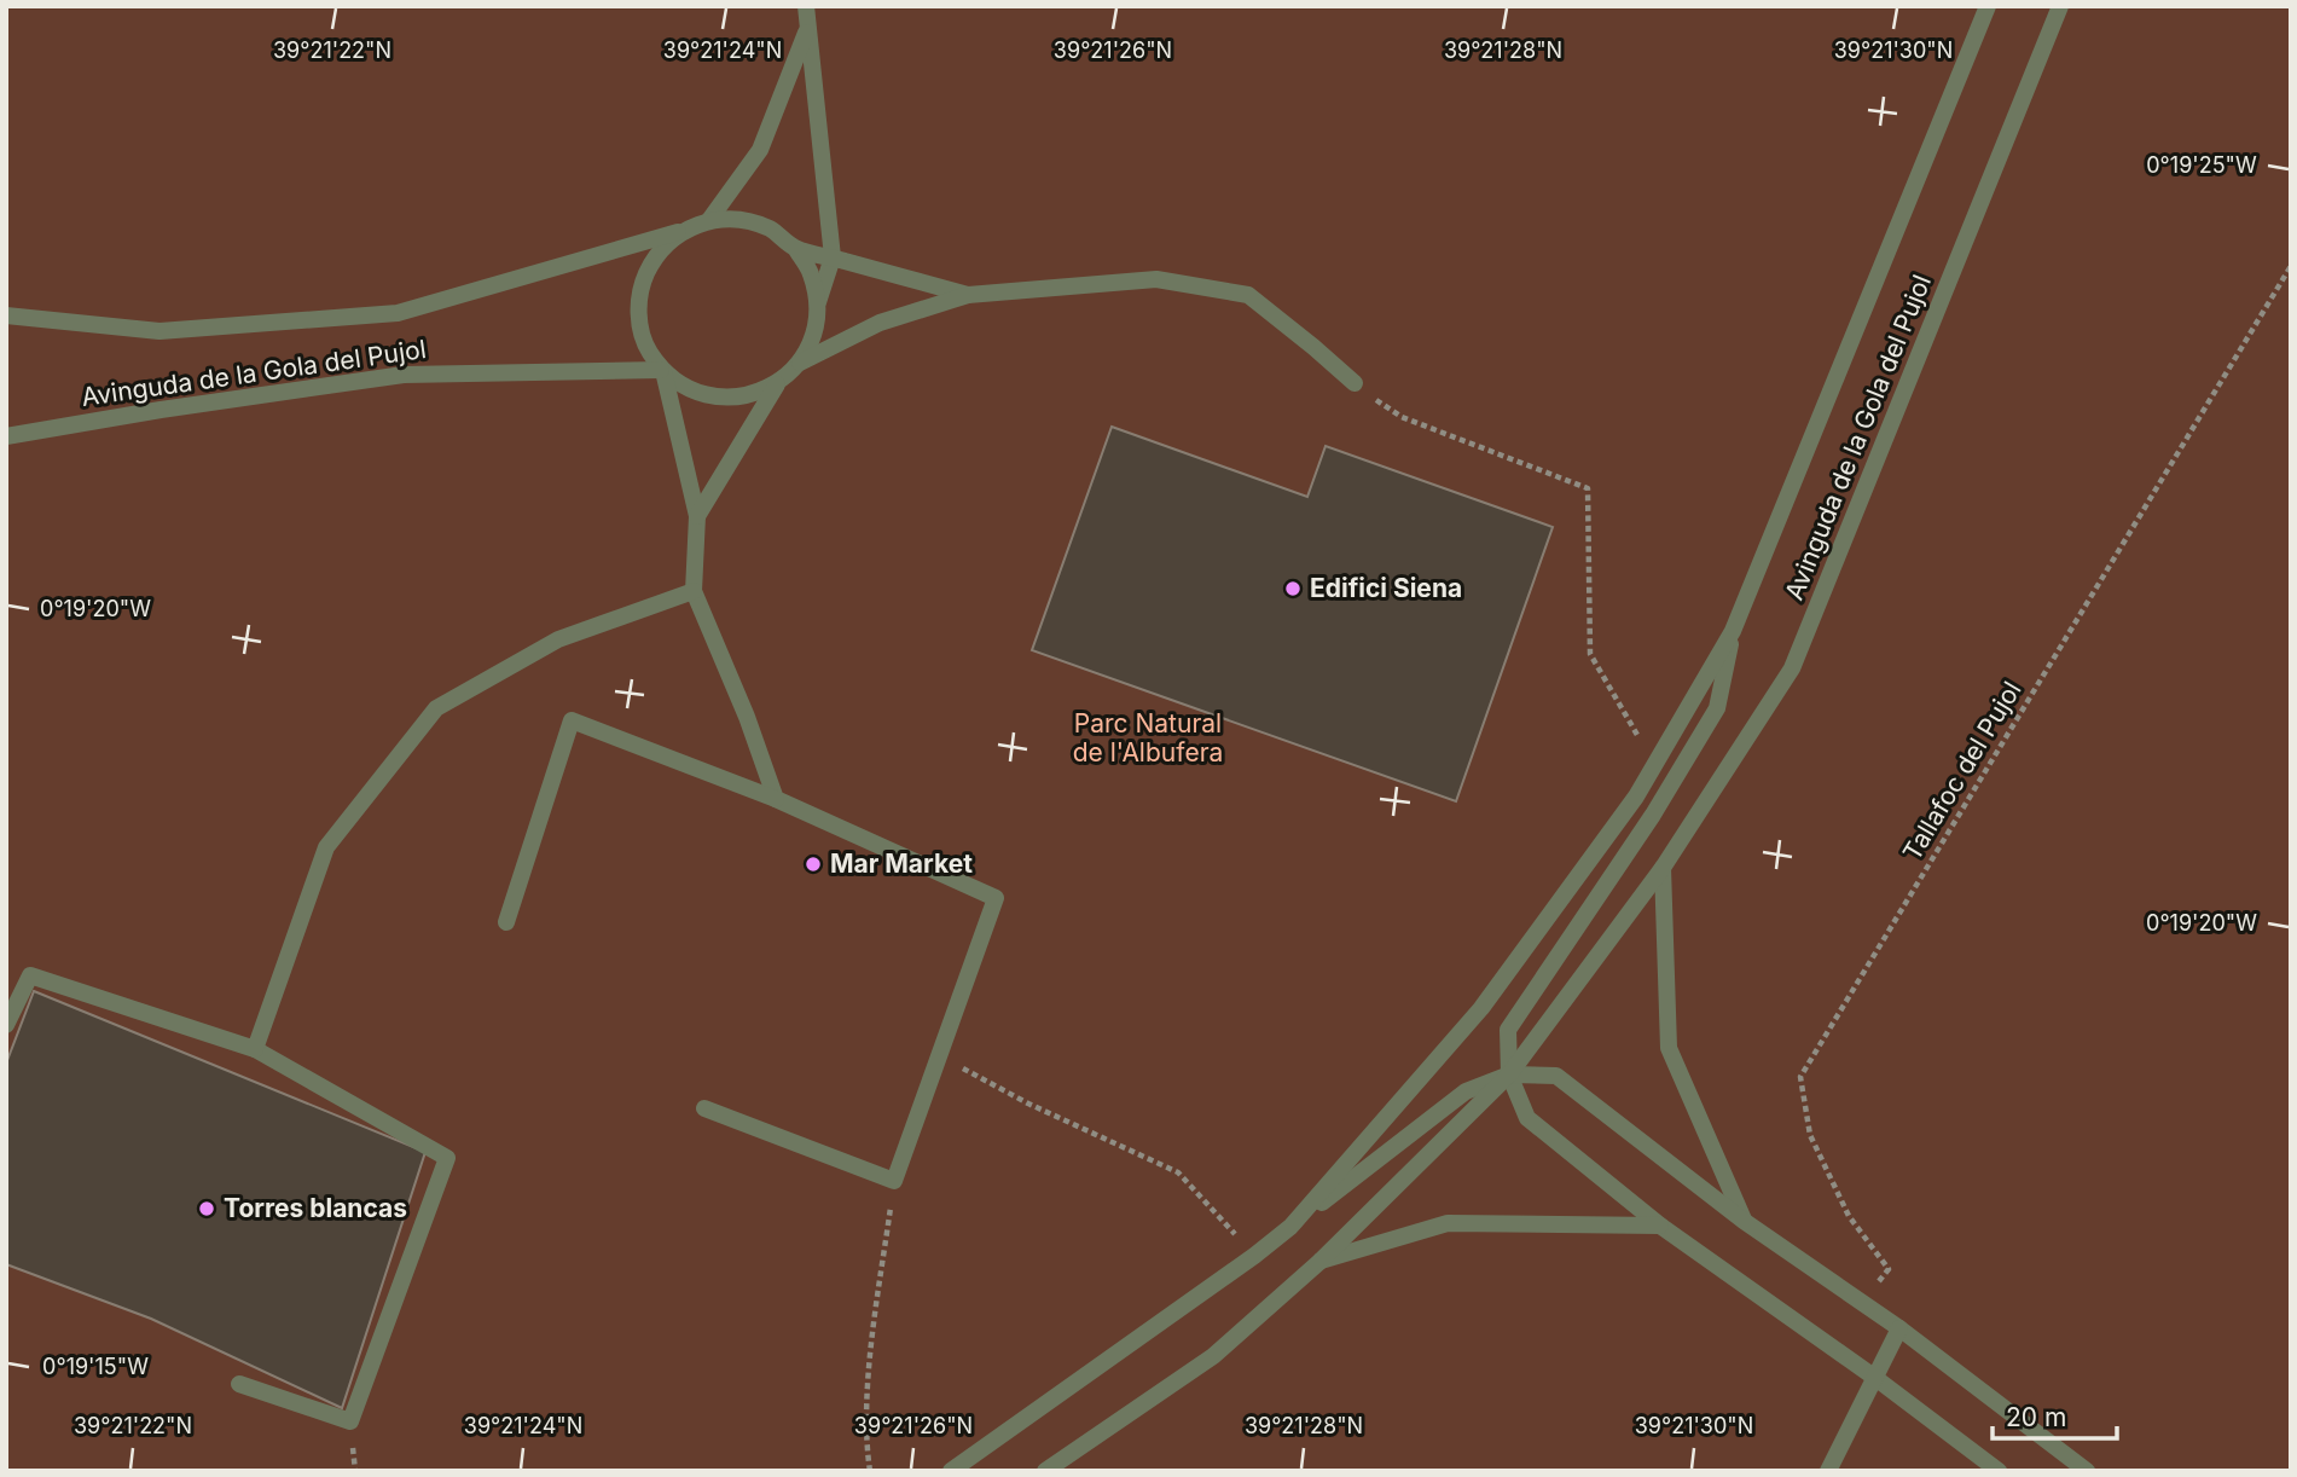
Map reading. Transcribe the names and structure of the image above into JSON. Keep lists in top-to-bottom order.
{
  "streets": {
    "street": ["Avinguda de la Gola del Pujol"],
    "path": ["Tallafoc del Pujol"]
  },
  "crossings": [
    ["Avinguda de la Gola del Pujol", "Tallafoc del Pujol"]
  ],
  "parks": ["Parc Natural de l'Albufera"],
  "places": ["Edifici Siena", "Mar Market", "Torres blancas"],
  "scale_bar": "20 m",
  "coordinates": [
    "39°21'22\"N",
    "39°21'24\"N",
    "39°21'26\"N",
    "39°21'28\"N",
    "39°21'30\"N",
    "0°19'25\"W",
    "0°19'20\"W",
    "0°19'15\"W"
  ]
}
